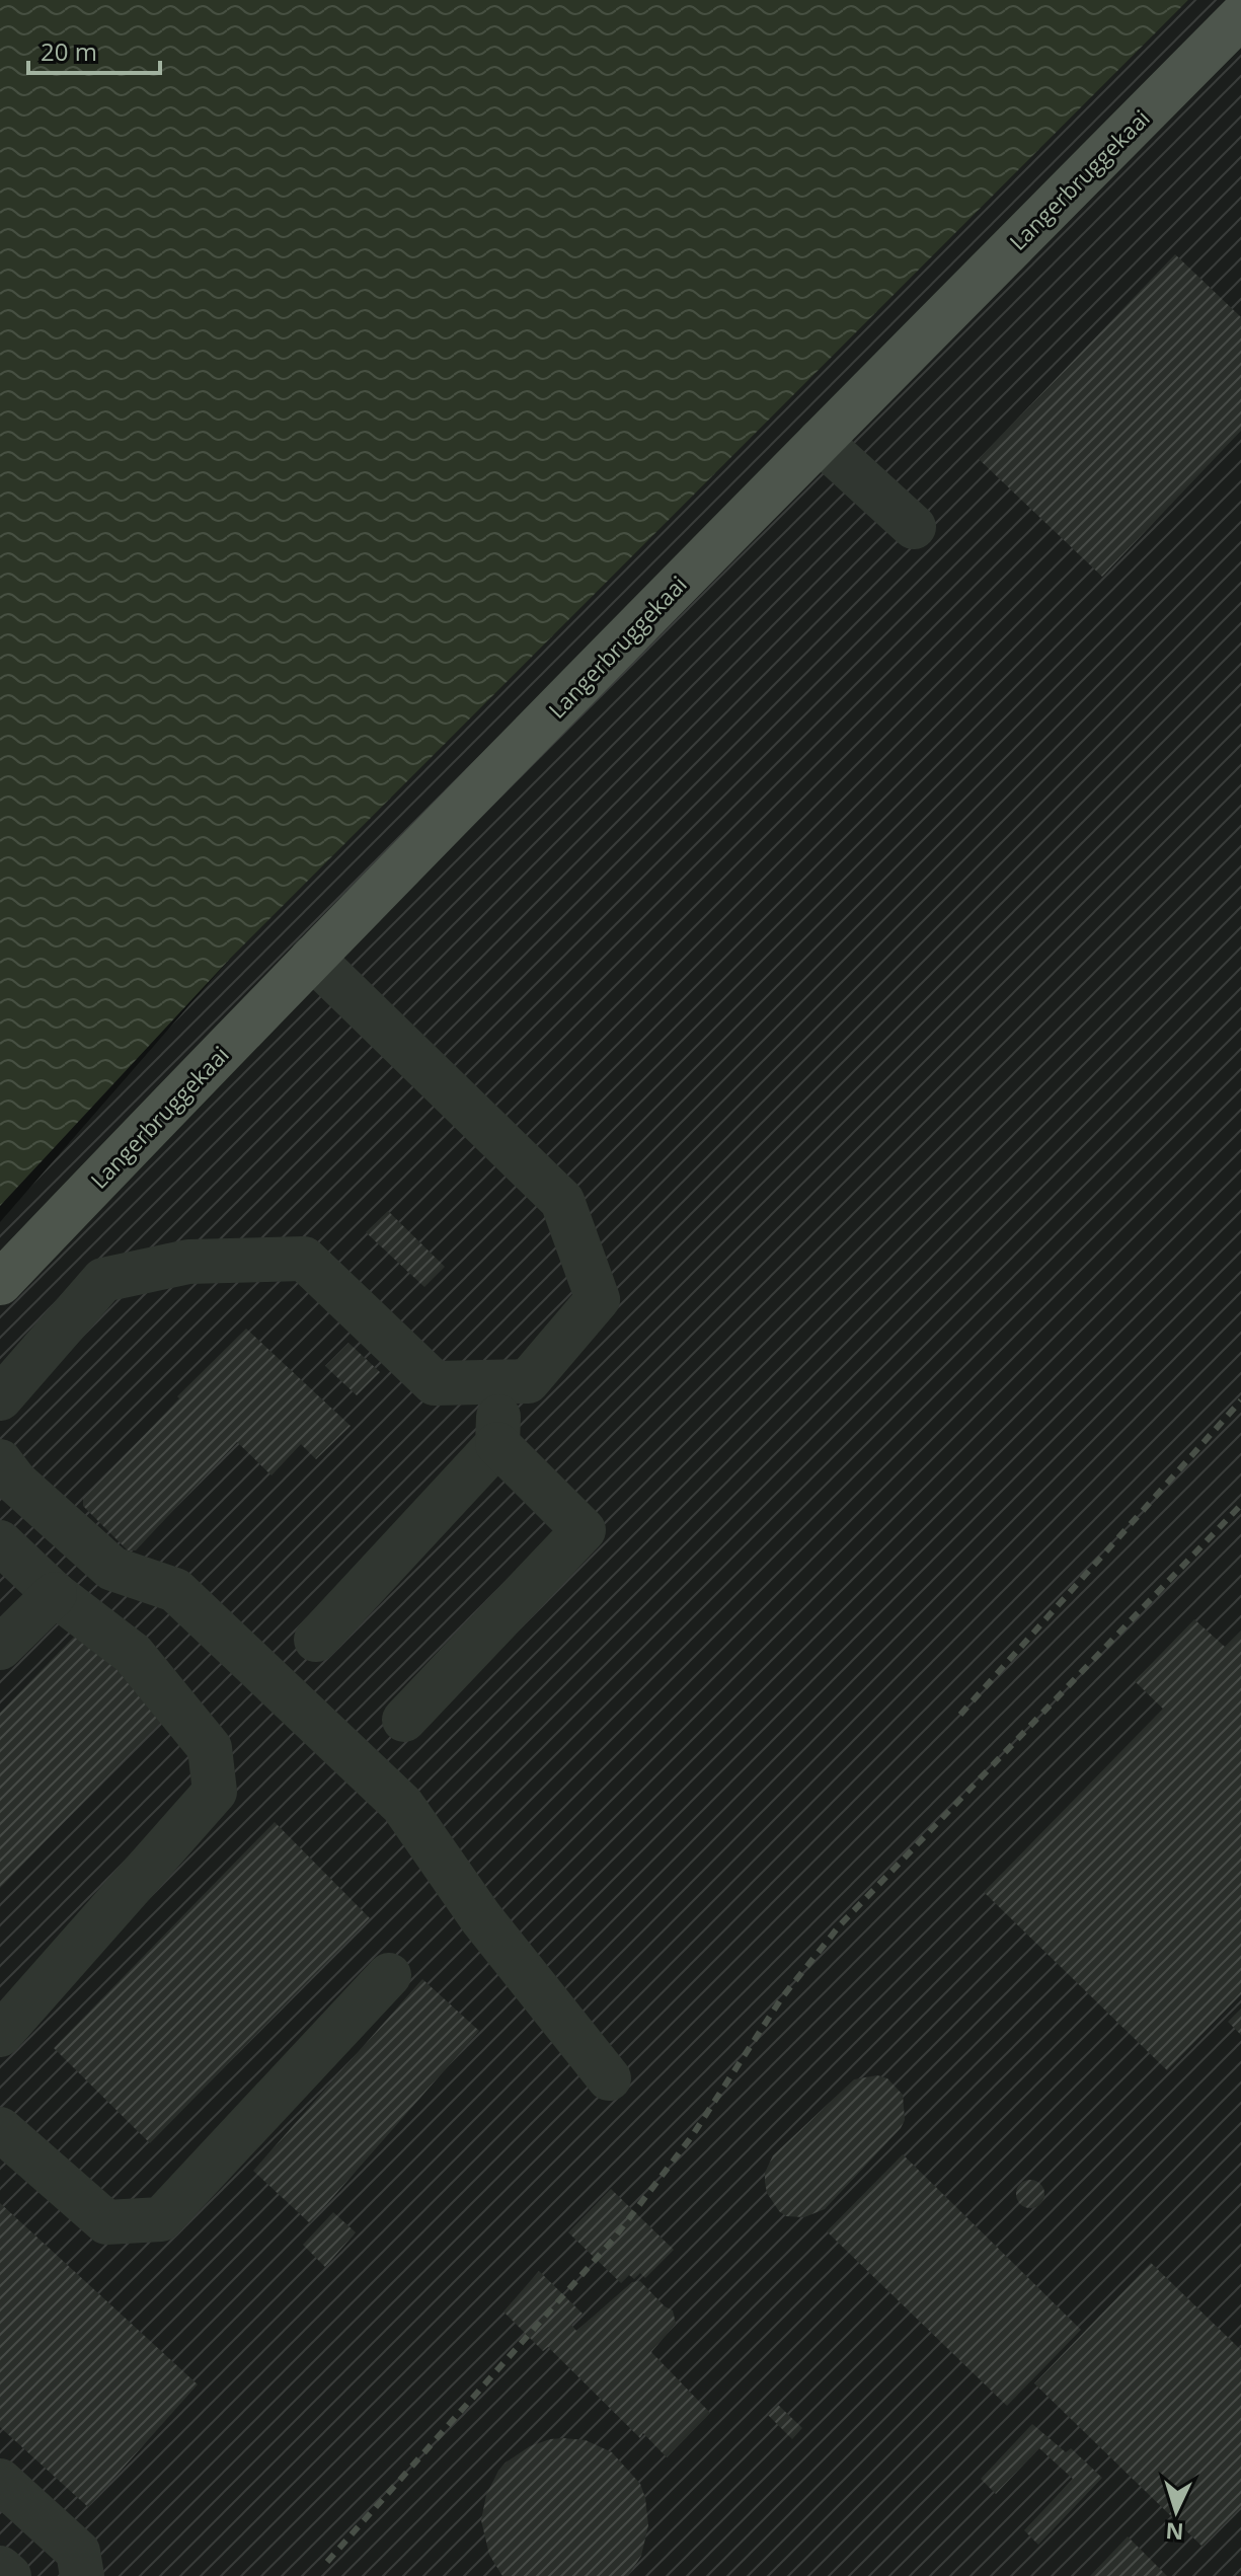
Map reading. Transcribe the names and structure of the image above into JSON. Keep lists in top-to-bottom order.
{
  "streets": {
    "main road": ["Langerbruggekaai"]
  },
  "scale_bar": "20 m",
  "north": "bottom"
}
